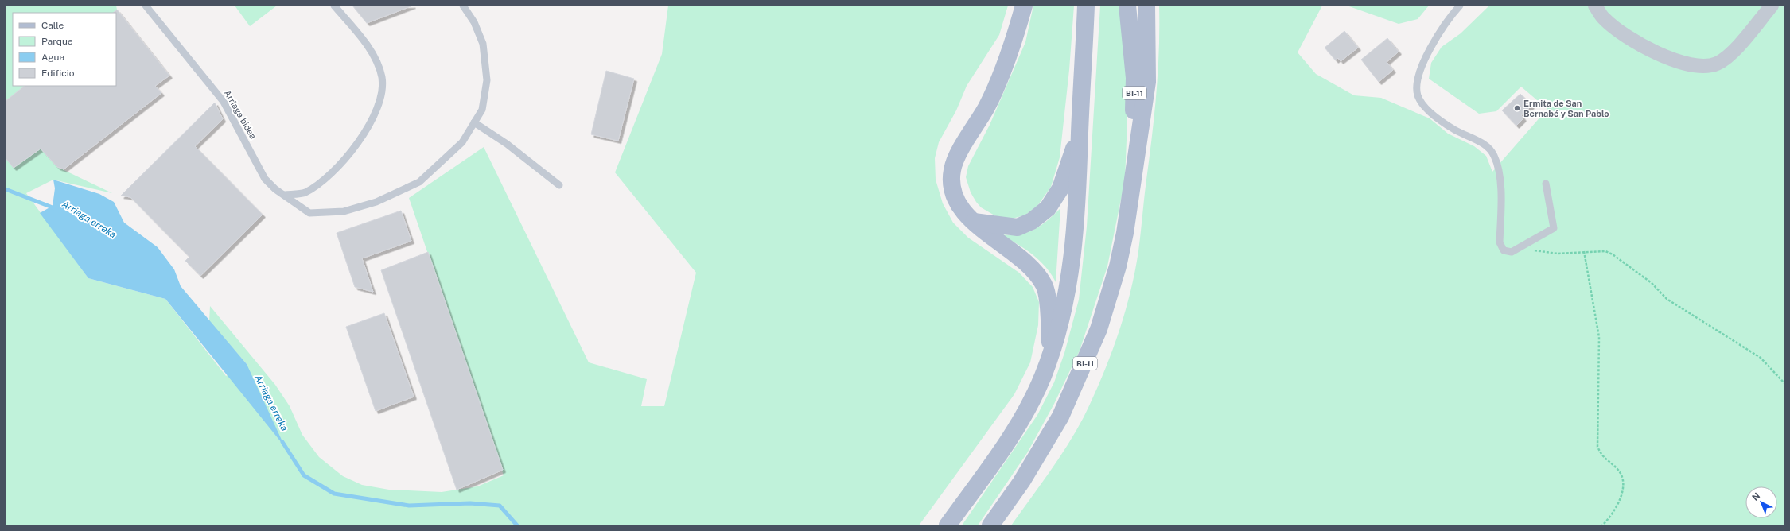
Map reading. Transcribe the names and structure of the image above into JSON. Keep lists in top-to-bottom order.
{
  "streets": {
    "main road": ["BI-11"],
    "lane": ["Arriaga bidea"]
  },
  "water": ["Arriaga erreka"],
  "places": ["Ermita de San Bernabé y San Pablo"],
  "legend": [
    "Calle",
    "Parque",
    "Agua",
    "Edificio"
  ],
  "north": "top left"
}
